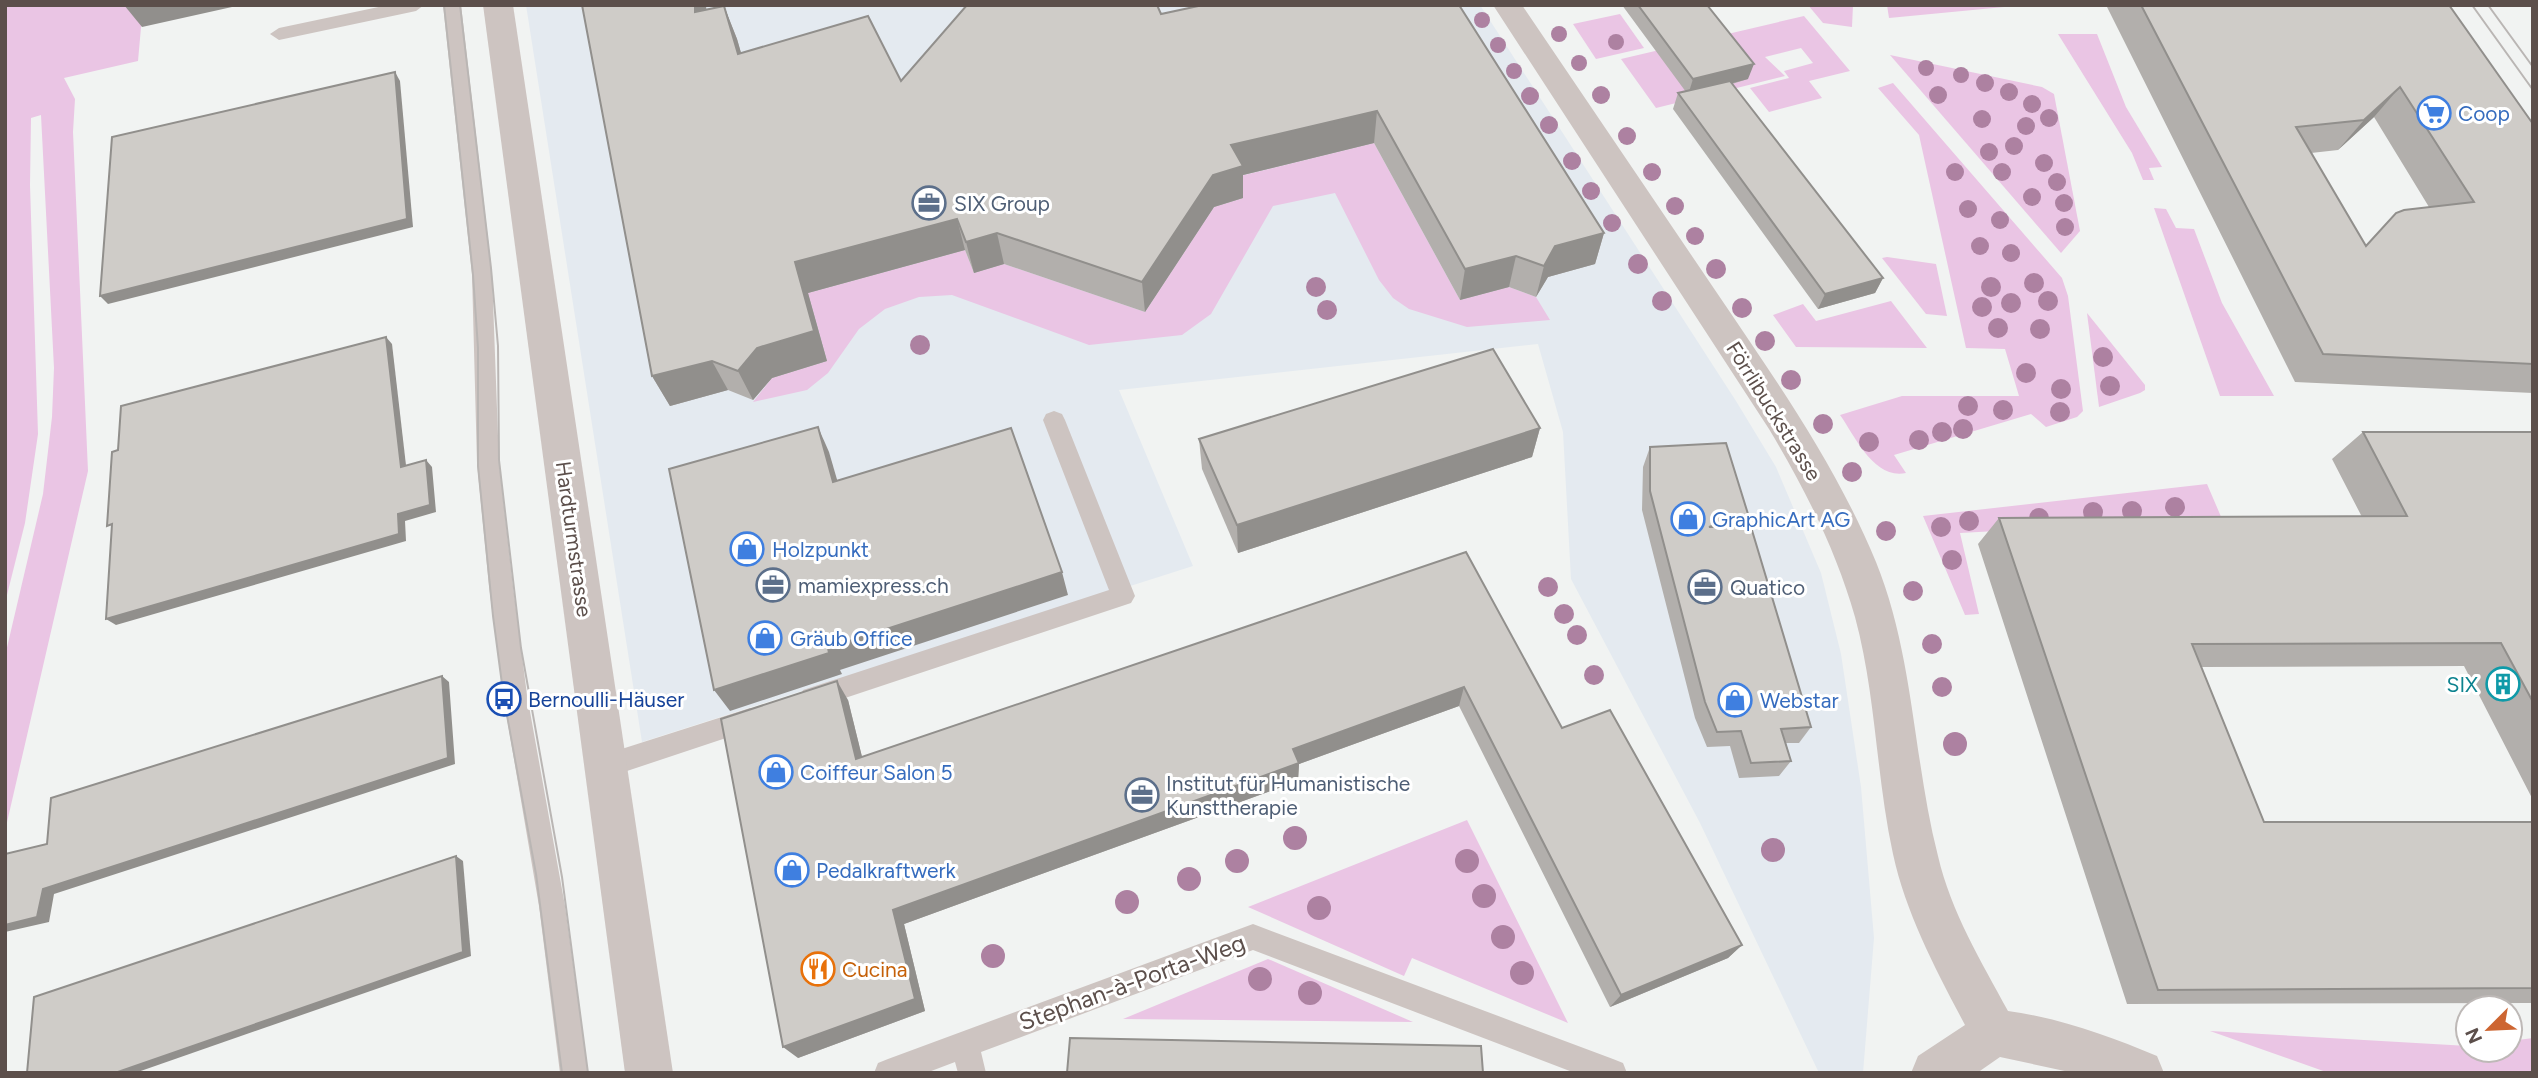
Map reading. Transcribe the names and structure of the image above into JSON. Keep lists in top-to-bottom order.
{
  "streets": {
    "street": ["Förrlibuckstrasse", "Hardturmstrasse"],
    "lane": ["Stephan-à-Porta-Weg"]
  },
  "places": {
    "supermarket": ["Coop"],
    "office": [
      "SIX Group",
      "mamiexpress.ch",
      "Quatico",
      "Institut für Humanistische Kunsttherapie"
    ],
    "shop": [
      "GraphicArt AG",
      "Holzpunkt",
      "Gräub Office",
      "Webstar",
      "Coiffeur Salon 5",
      "Pedalkraftwerk"
    ],
    "building": ["SIX"],
    "bus stop": ["Bernoulli-Häuser"],
    "restaurant": ["Cucina"]
  },
  "north": "bottom left"
}
